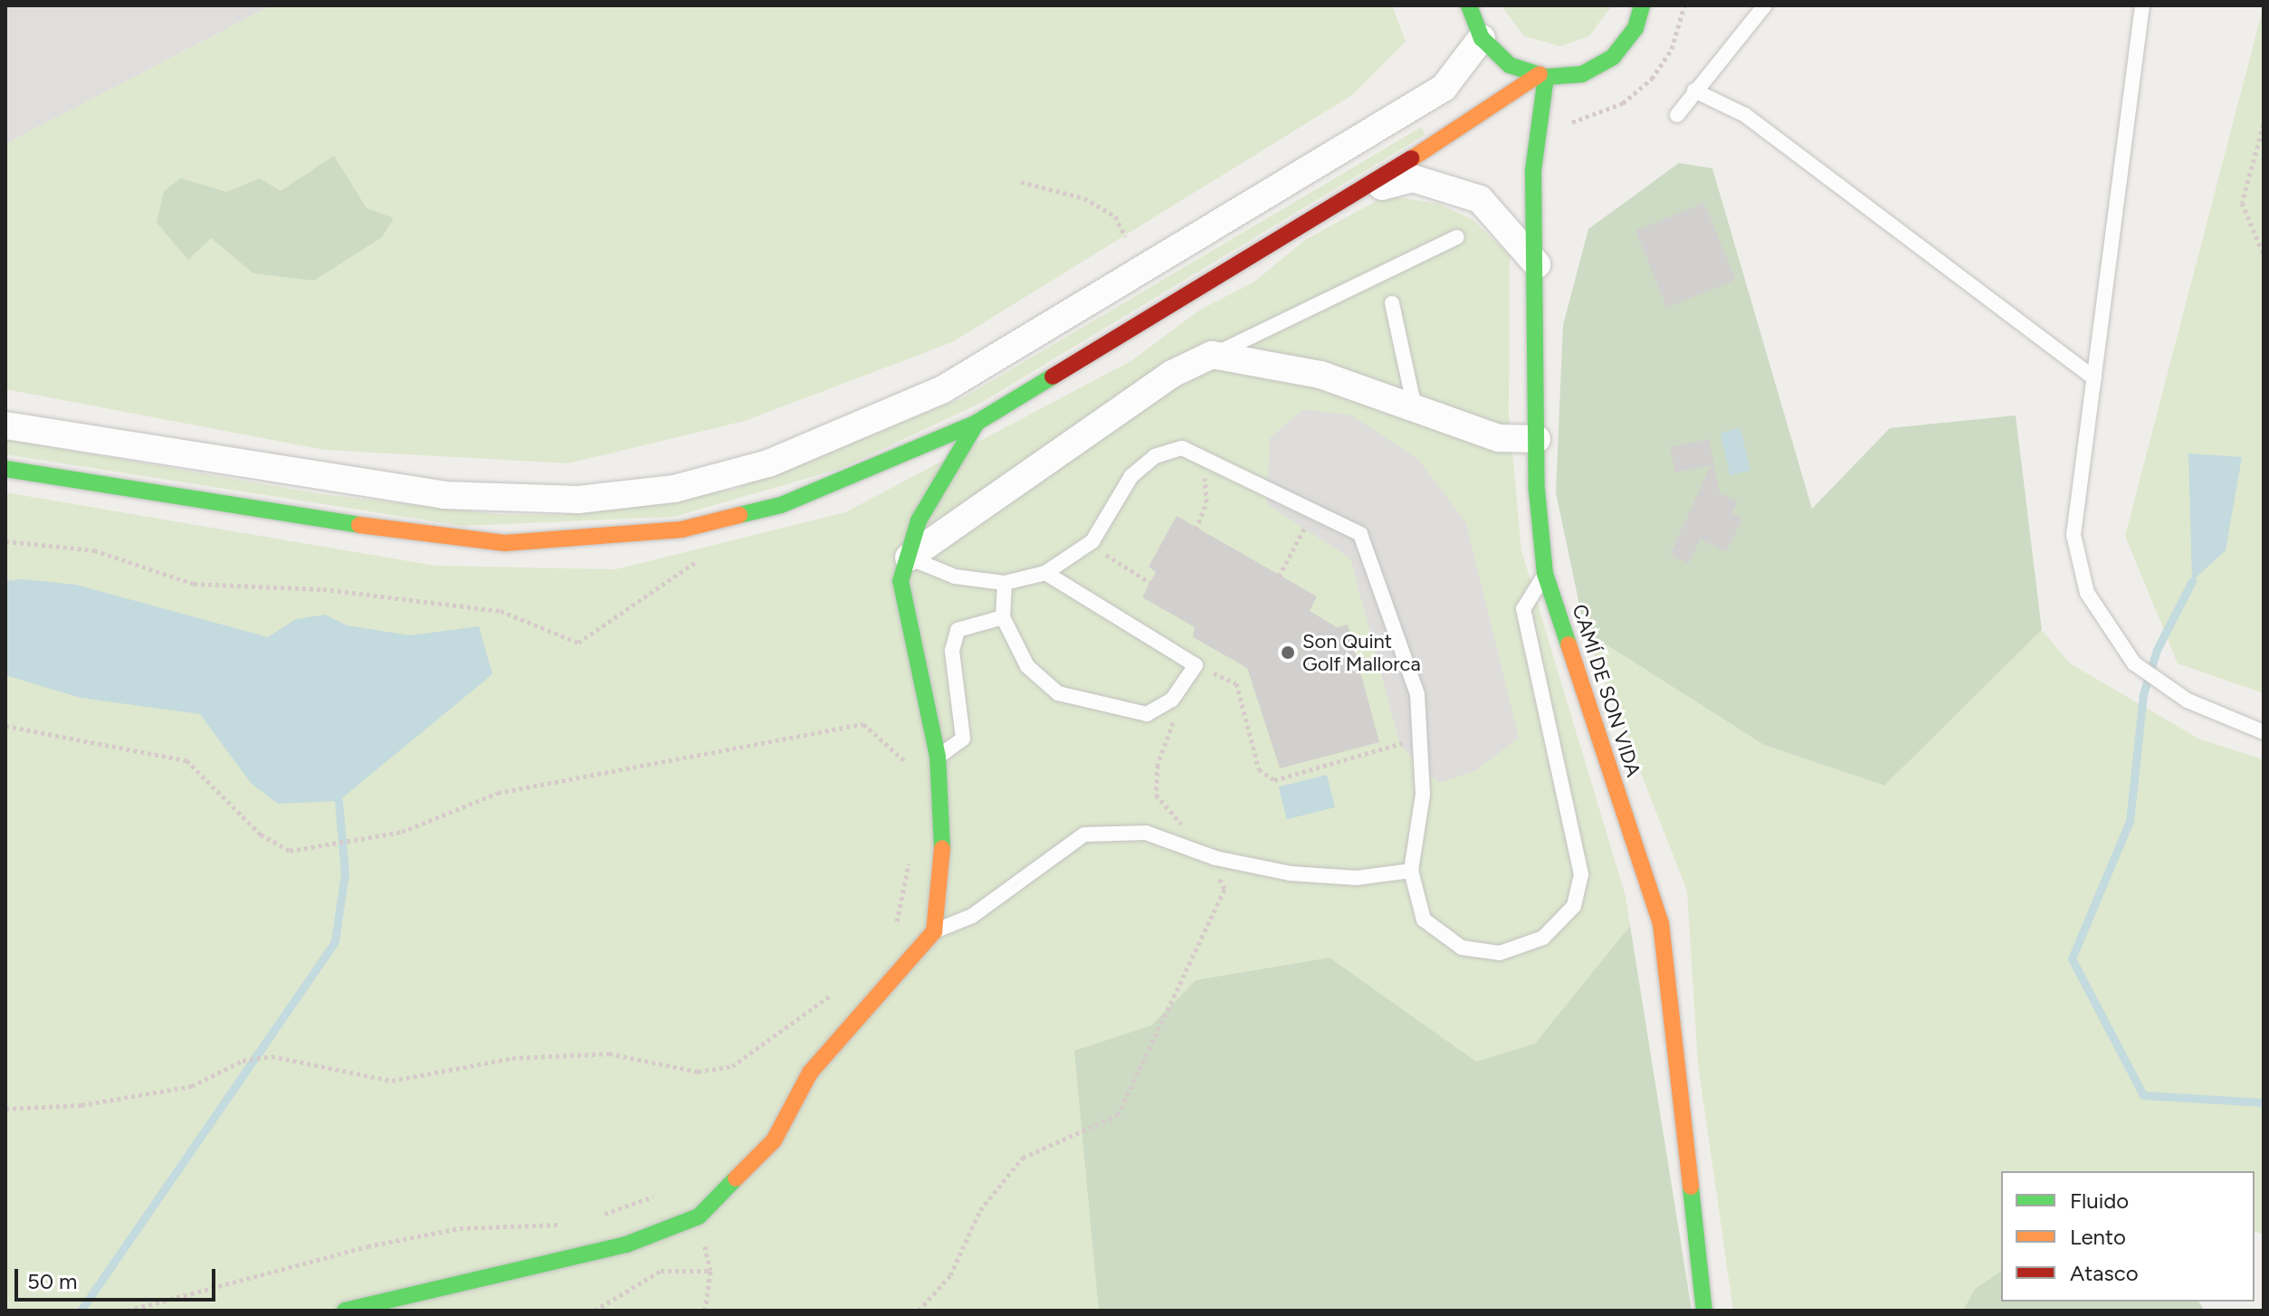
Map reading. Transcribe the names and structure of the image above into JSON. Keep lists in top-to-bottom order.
{
  "streets": {
    "street": ["CAMÍ DE SON VIDA"]
  },
  "places": ["Son Quint Golf Mallorca"],
  "legend": ["Fluido", "Lento", "Atasco"],
  "scale_bar": "50 m"
}
